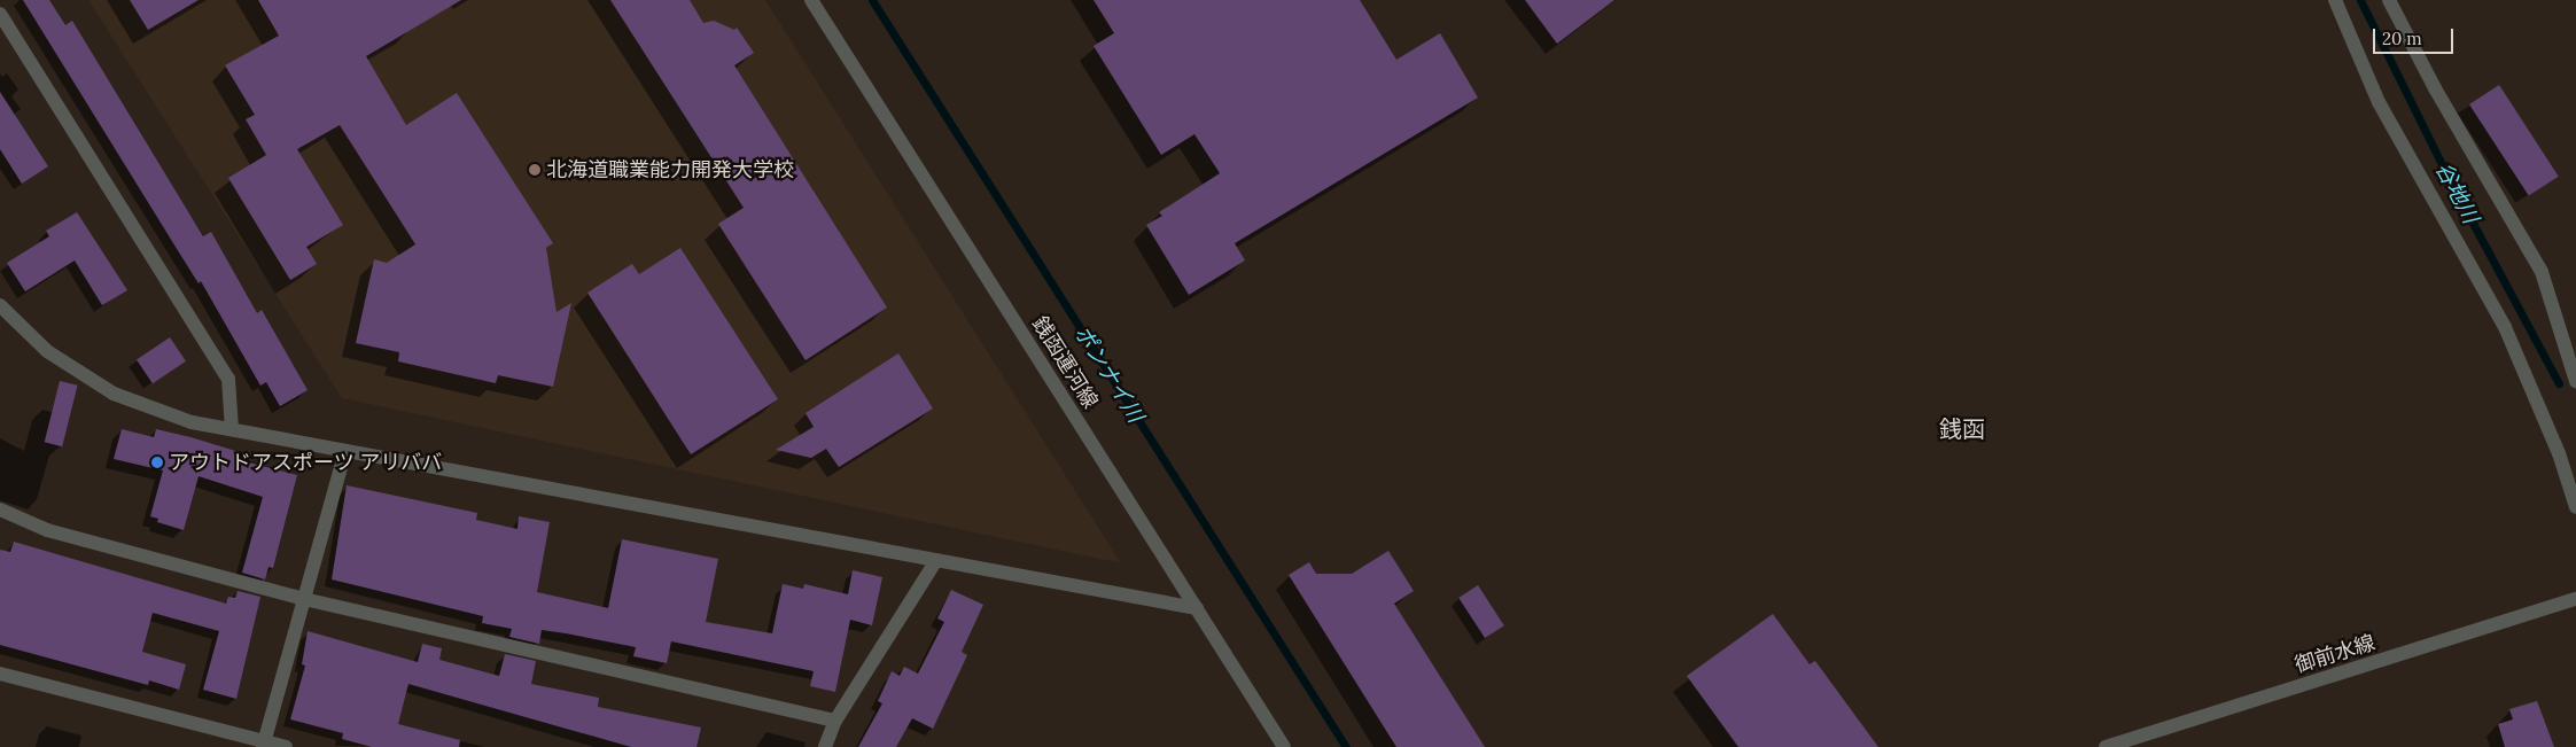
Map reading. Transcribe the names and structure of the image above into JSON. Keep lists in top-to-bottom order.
{
  "streets": {
    "street": ["銭函運河線", "御前水線"]
  },
  "districts": ["銭函"],
  "water": ["谷地川", "ポンナイ川"],
  "places": ["北海道職業能力開発大学校", "アウトドアスポーツ アリババ"],
  "scale_bar": "20 m"
}
